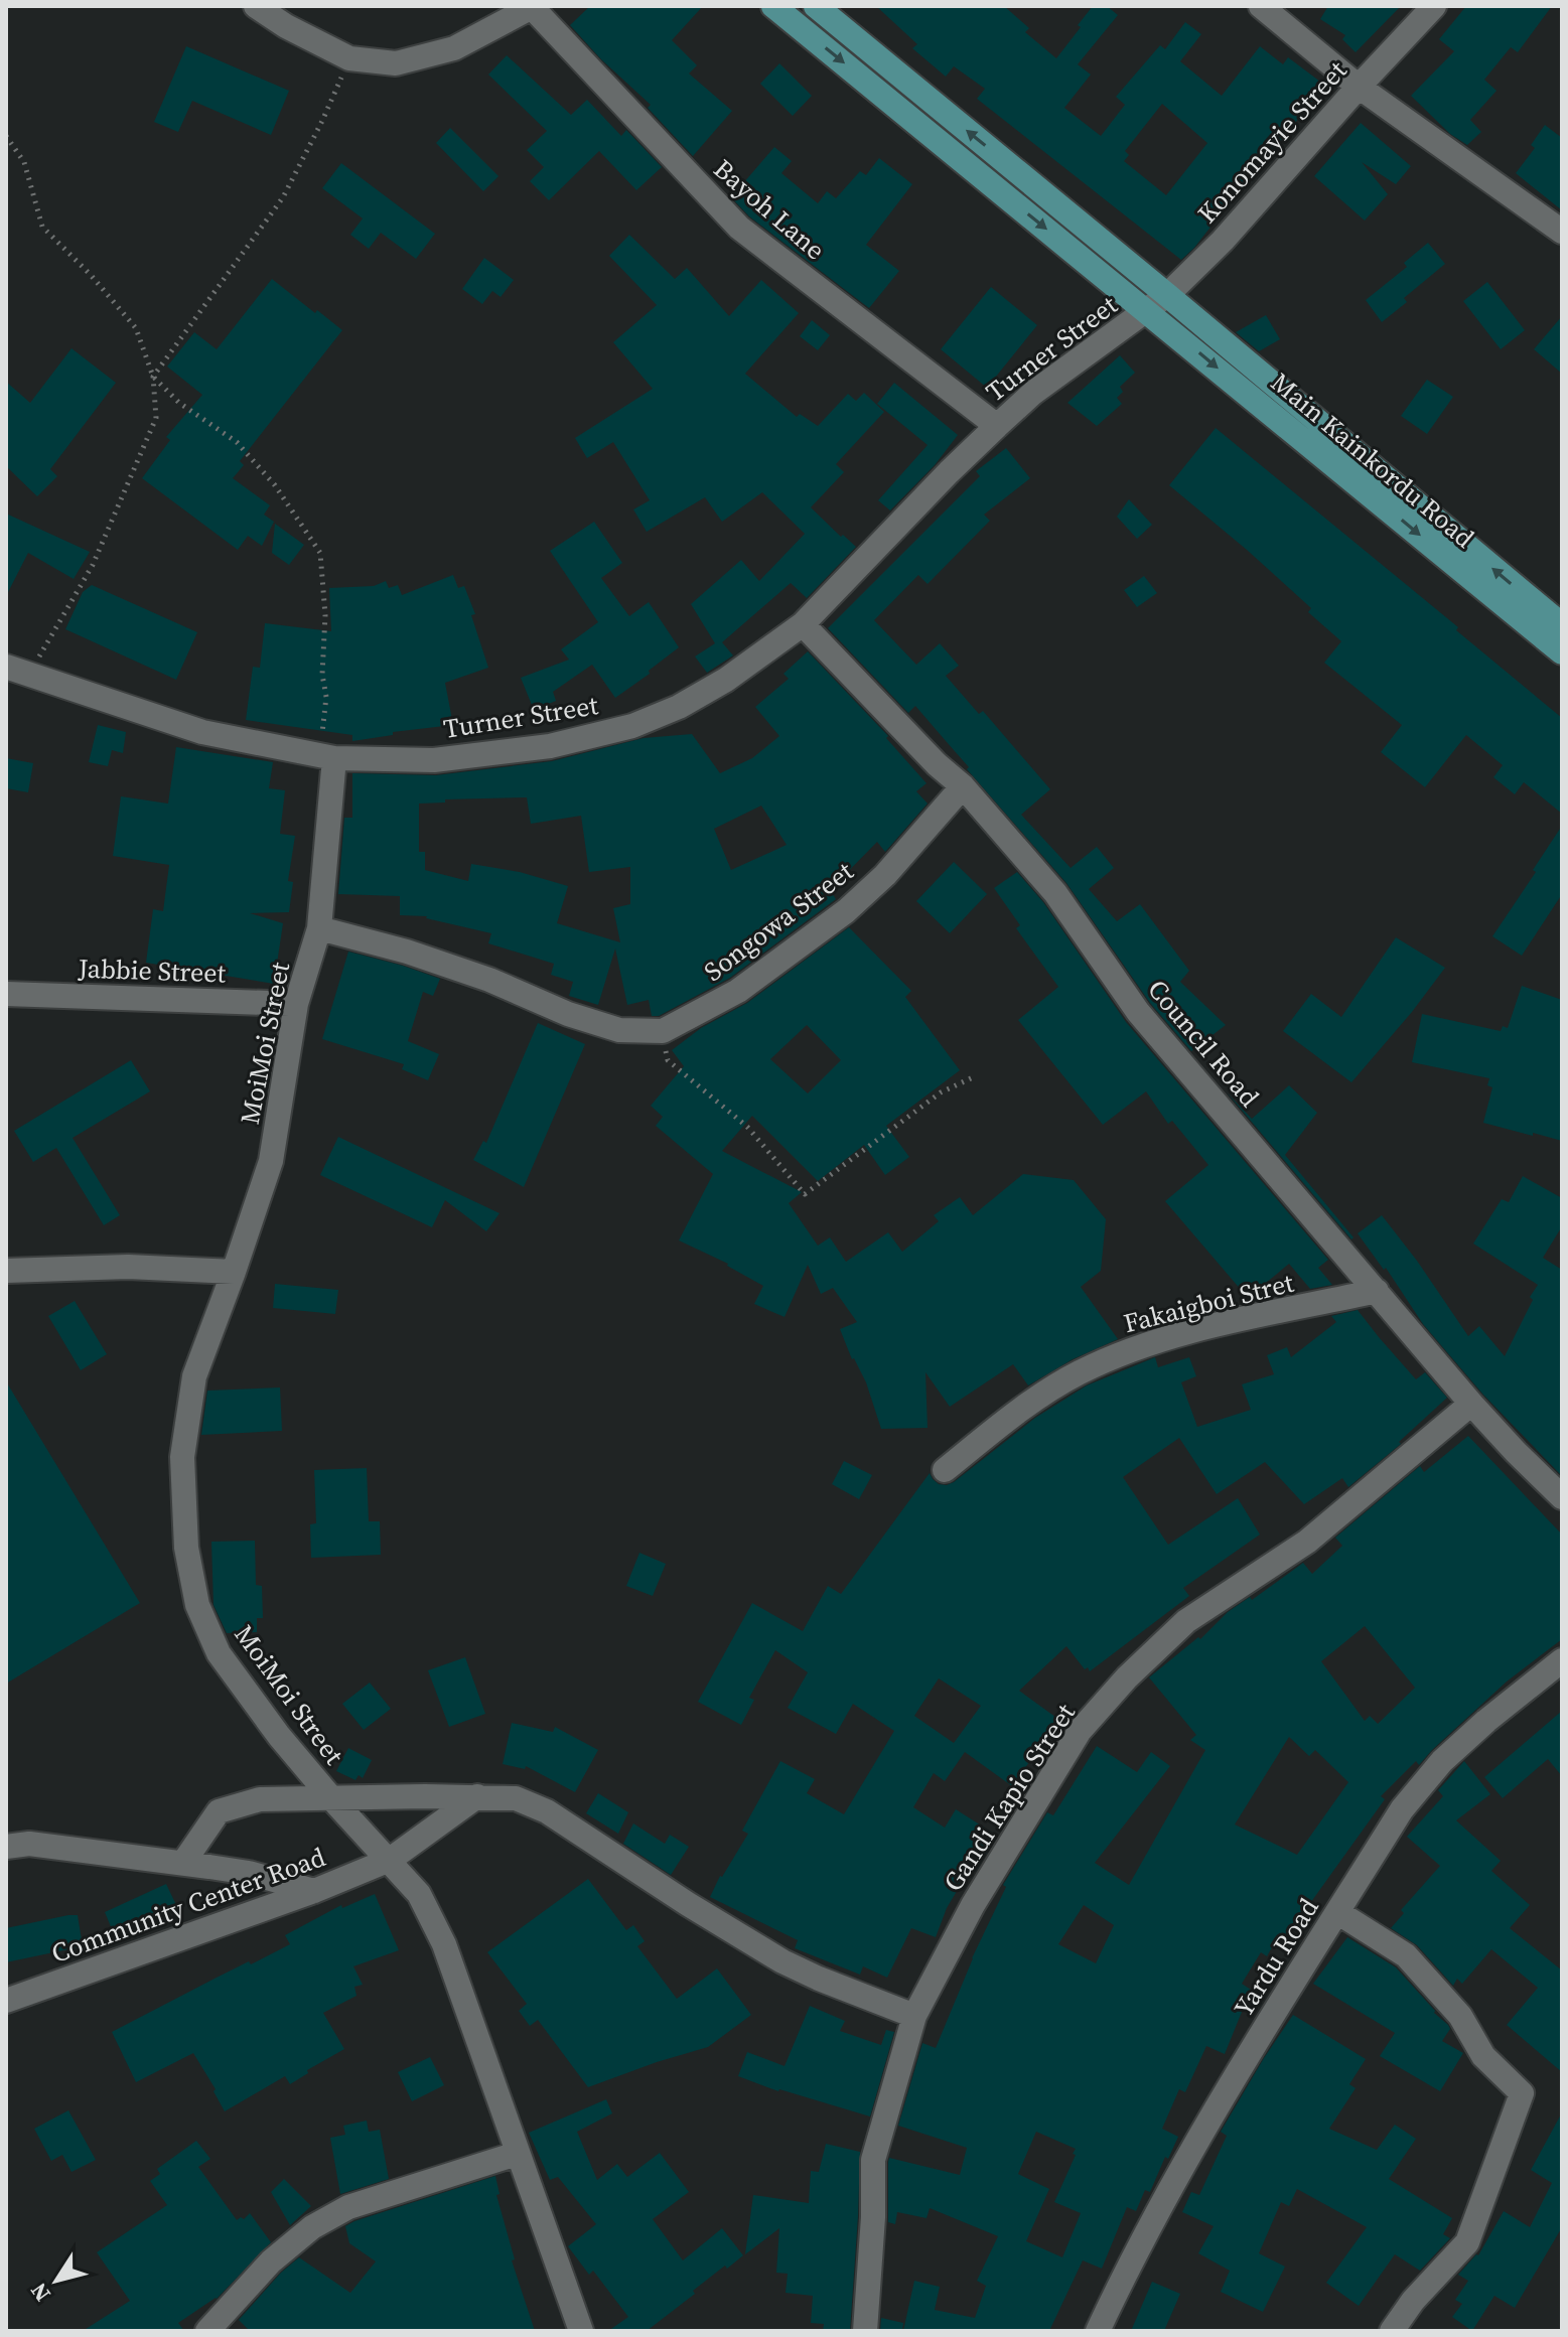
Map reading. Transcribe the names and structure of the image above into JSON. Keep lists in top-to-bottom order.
{
  "streets": {
    "main road": ["Main Kainkordu Road"],
    "street": [
      "Konomayie Street",
      "Bayoh Lane",
      "Turner Street",
      "Songowa Street",
      "Jabbie Street",
      "MoiMoi Street",
      "Council Road",
      "Fakaigboi Stret",
      "Gandi Kapio Street",
      "Community Center Road",
      "Yardu Road"
    ]
  },
  "crossings": [
    ["Konomayie Street", "Turner Street"],
    ["Konomayie Street", "Main Kainkordu Road"],
    ["Bayoh Lane", "Turner Street"],
    ["Turner Street", "Main Kainkordu Road"],
    ["Turner Street", "MoiMoi Street"],
    ["Turner Street", "Council Road"],
    ["Songowa Street", "MoiMoi Street"],
    ["Songowa Street", "Council Road"],
    ["Jabbie Street", "MoiMoi Street"],
    ["MoiMoi Street", "Community Center Road"],
    ["Council Road", "Fakaigboi Stret"],
    ["Council Road", "Gandi Kapio Street"]
  ],
  "north": "bottom left"
}
